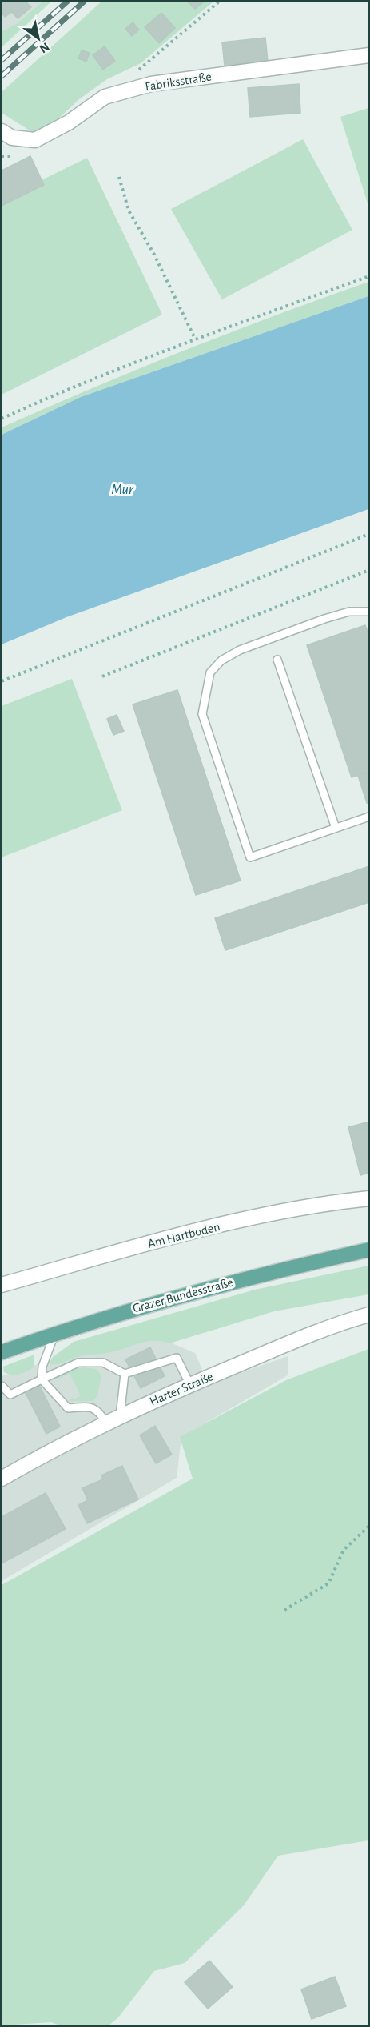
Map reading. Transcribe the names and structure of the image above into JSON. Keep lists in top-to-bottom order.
{
  "streets": {
    "main road": ["Grazer Bundesstraße"],
    "street": ["Fabriksstraße", "Am Hartboden", "Harter Straße"]
  },
  "water": ["Mur"],
  "north": "bottom right"
}
